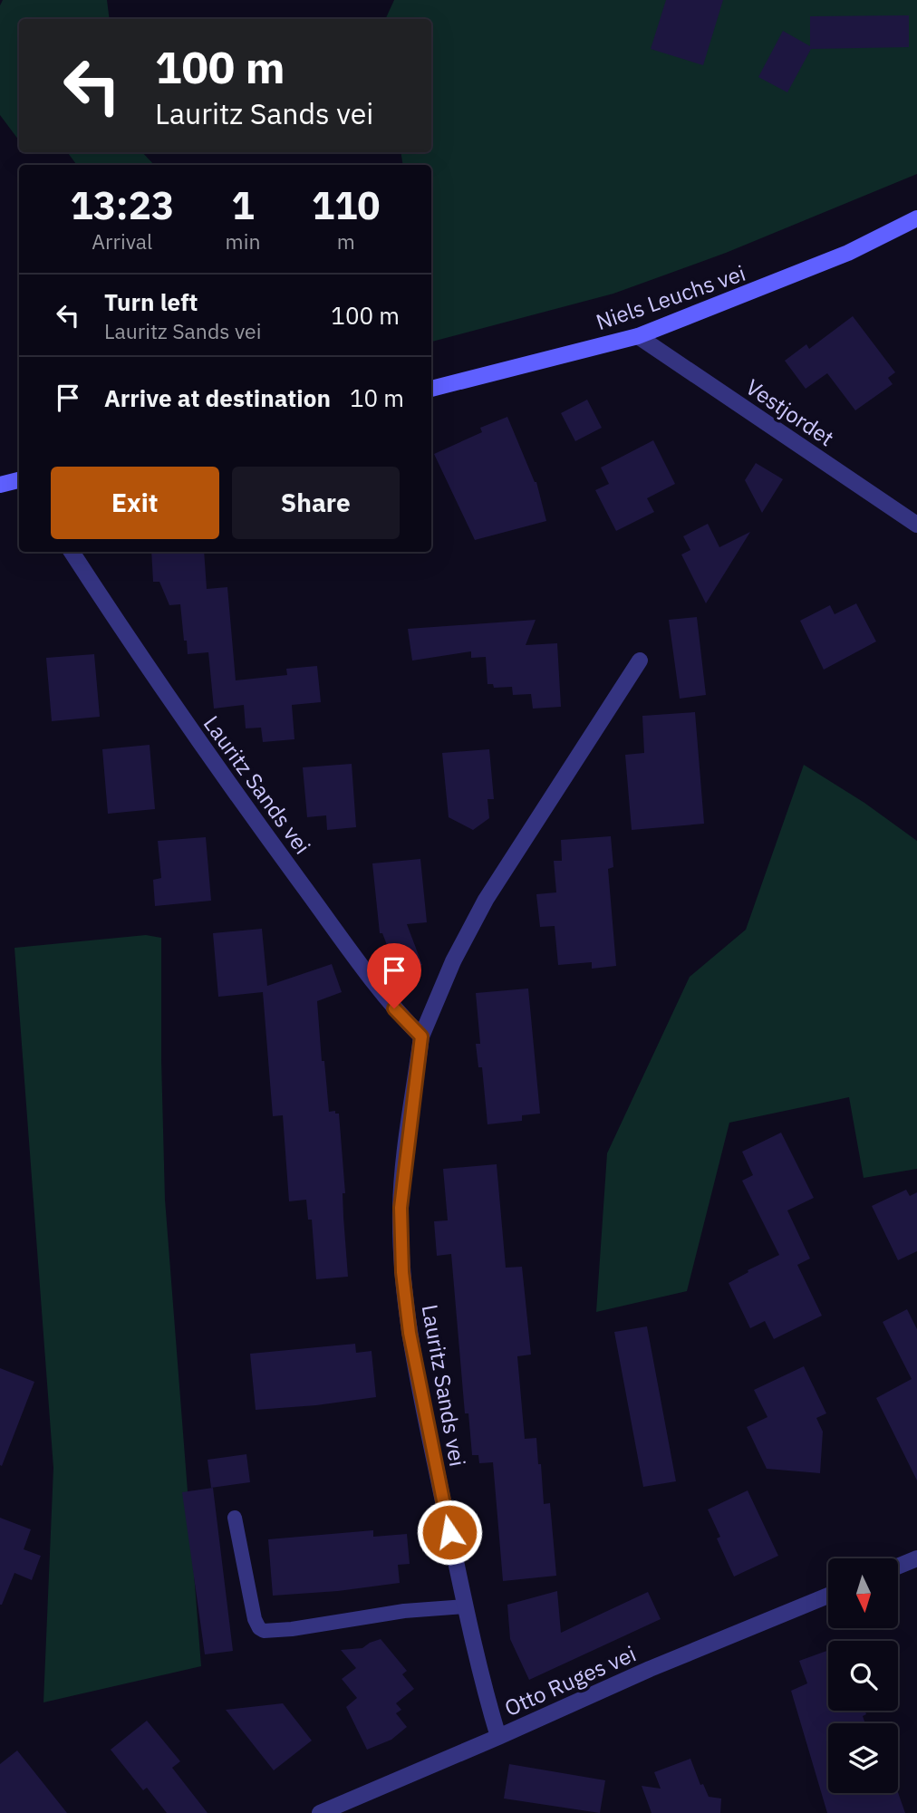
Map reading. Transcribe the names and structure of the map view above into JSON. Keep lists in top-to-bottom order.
{
  "streets": {
    "street": [
      "Niels Leuchs vei",
      "Vestjordet",
      "Lauritz Sands vei",
      "Otto Ruges vei"
    ]
  },
  "crossings": [
    ["Niels Leuchs vei", "Vestjordet"],
    ["Lauritz Sands vei", "Otto Ruges vei"]
  ],
  "north": "bottom",
  "page": {
    "turn": ["100 m", "Lauritz Sands vei"],
    "eta": [
      "13:23",
      "Arrival",
      "1",
      "min",
      "110",
      "m"
    ],
    "list": [
      {
        "name": "Turn left",
        "note": "Lauritz Sands vei",
        "value": "100 m"
      },
      {
        "name": "Arrive at destination",
        "value": "10 m"
      }
    ],
    "buttons": ["Exit", "Share"]
  }
}
